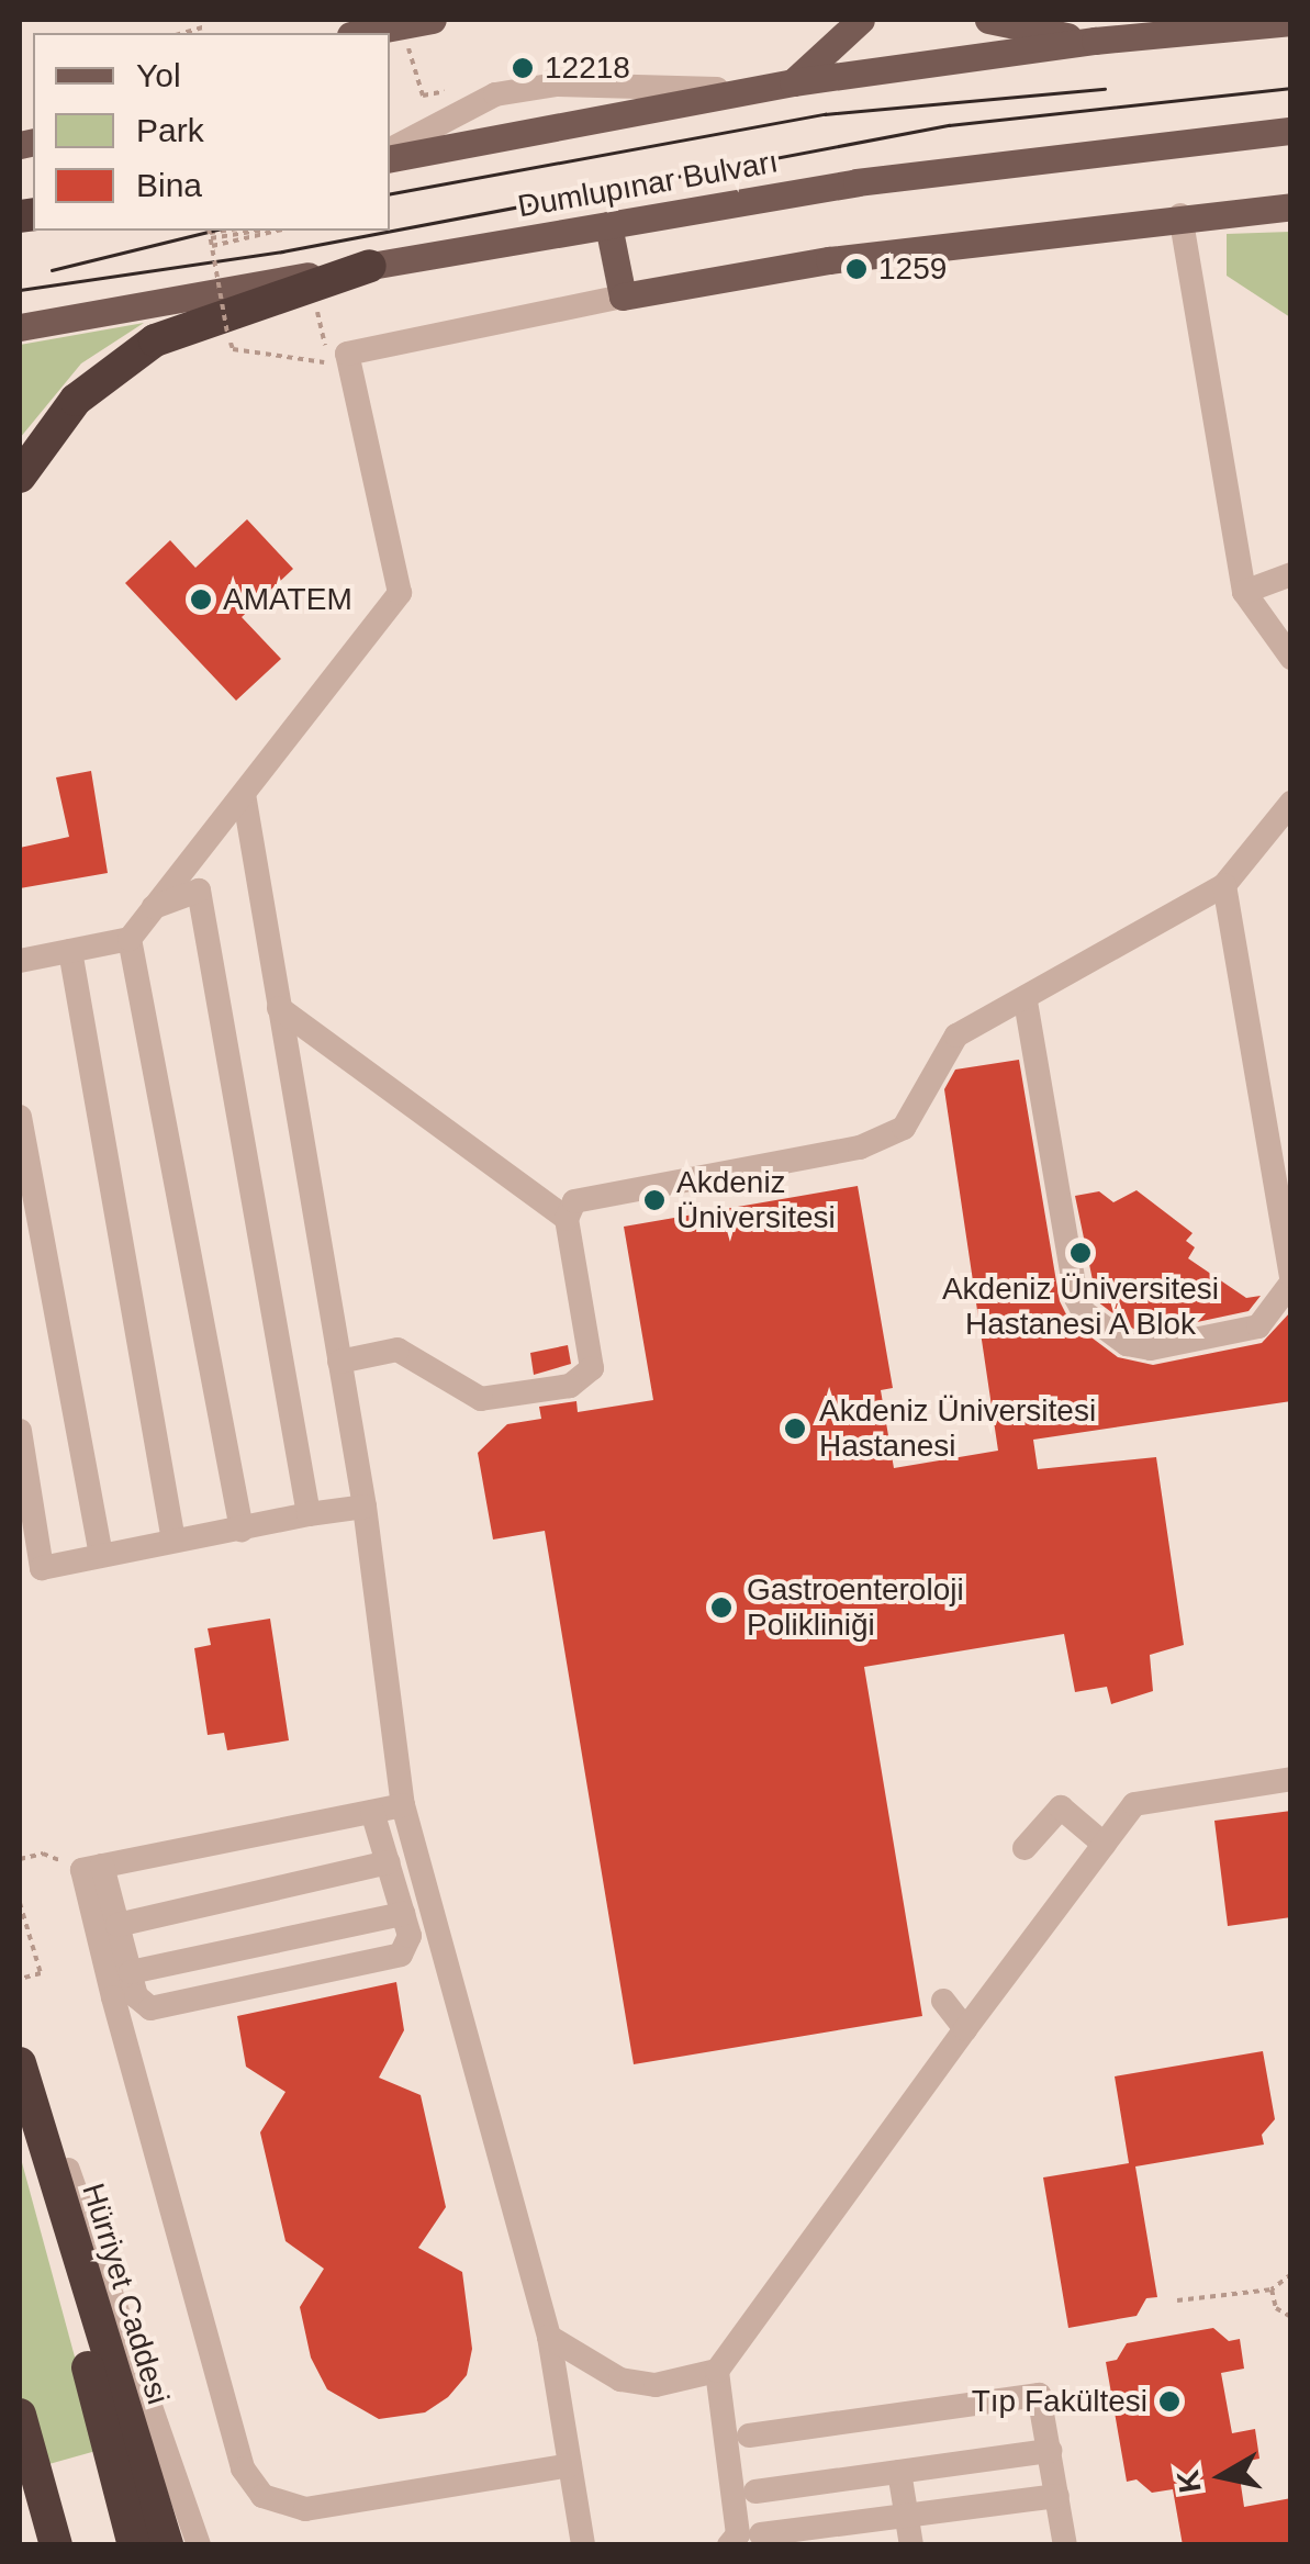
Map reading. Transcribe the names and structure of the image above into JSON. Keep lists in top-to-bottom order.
{
  "streets": {
    "highway": ["Hürriyet Caddesi"],
    "main road": ["Dumlupınar Bulvarı"]
  },
  "places": [
    "12218",
    "1259",
    "AMATEM",
    "Akdeniz Üniversitesi",
    "Akdeniz Üniversitesi Hastanesi A Blok",
    "Akdeniz Üniversitesi Hastanesi",
    "Gastroenteroloji Polikliniği",
    "Tıp Fakültesi"
  ],
  "legend": ["Yol", "Park", "Bina"],
  "north": "left"
}
